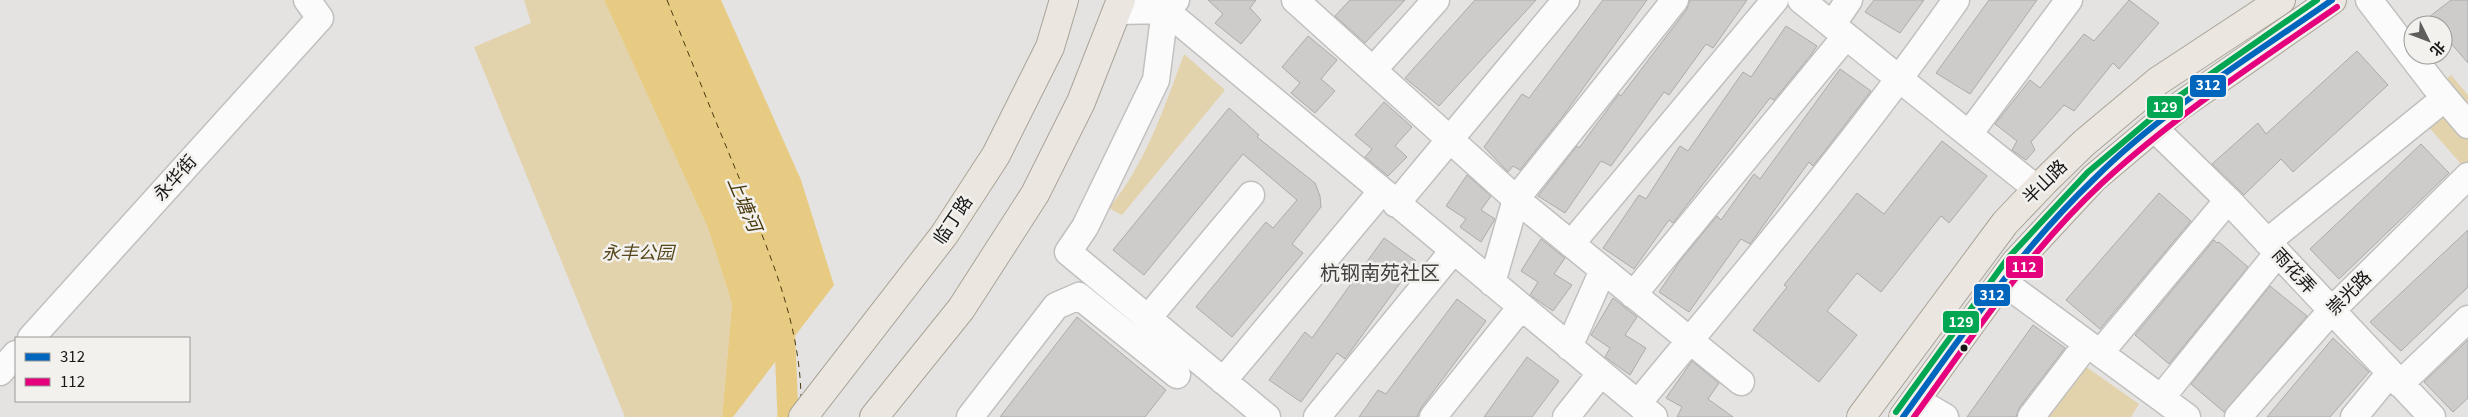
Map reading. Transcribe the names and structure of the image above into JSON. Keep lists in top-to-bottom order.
{
  "streets": {
    "main road": ["半山路", "临丁路"],
    "street": ["永华街", "雨花弄", "崇光路"]
  },
  "crossings": [
    ["半山路", "雨花弄"],
    ["雨花弄", "崇光路"]
  ],
  "districts": ["杭钢南苑社区"],
  "water": ["上塘河"],
  "parks": ["永丰公园"],
  "lines": ["transit line 312", "transit line 129", "transit line 112"],
  "legend": ["312", "112"],
  "north": "bottom right"
}
